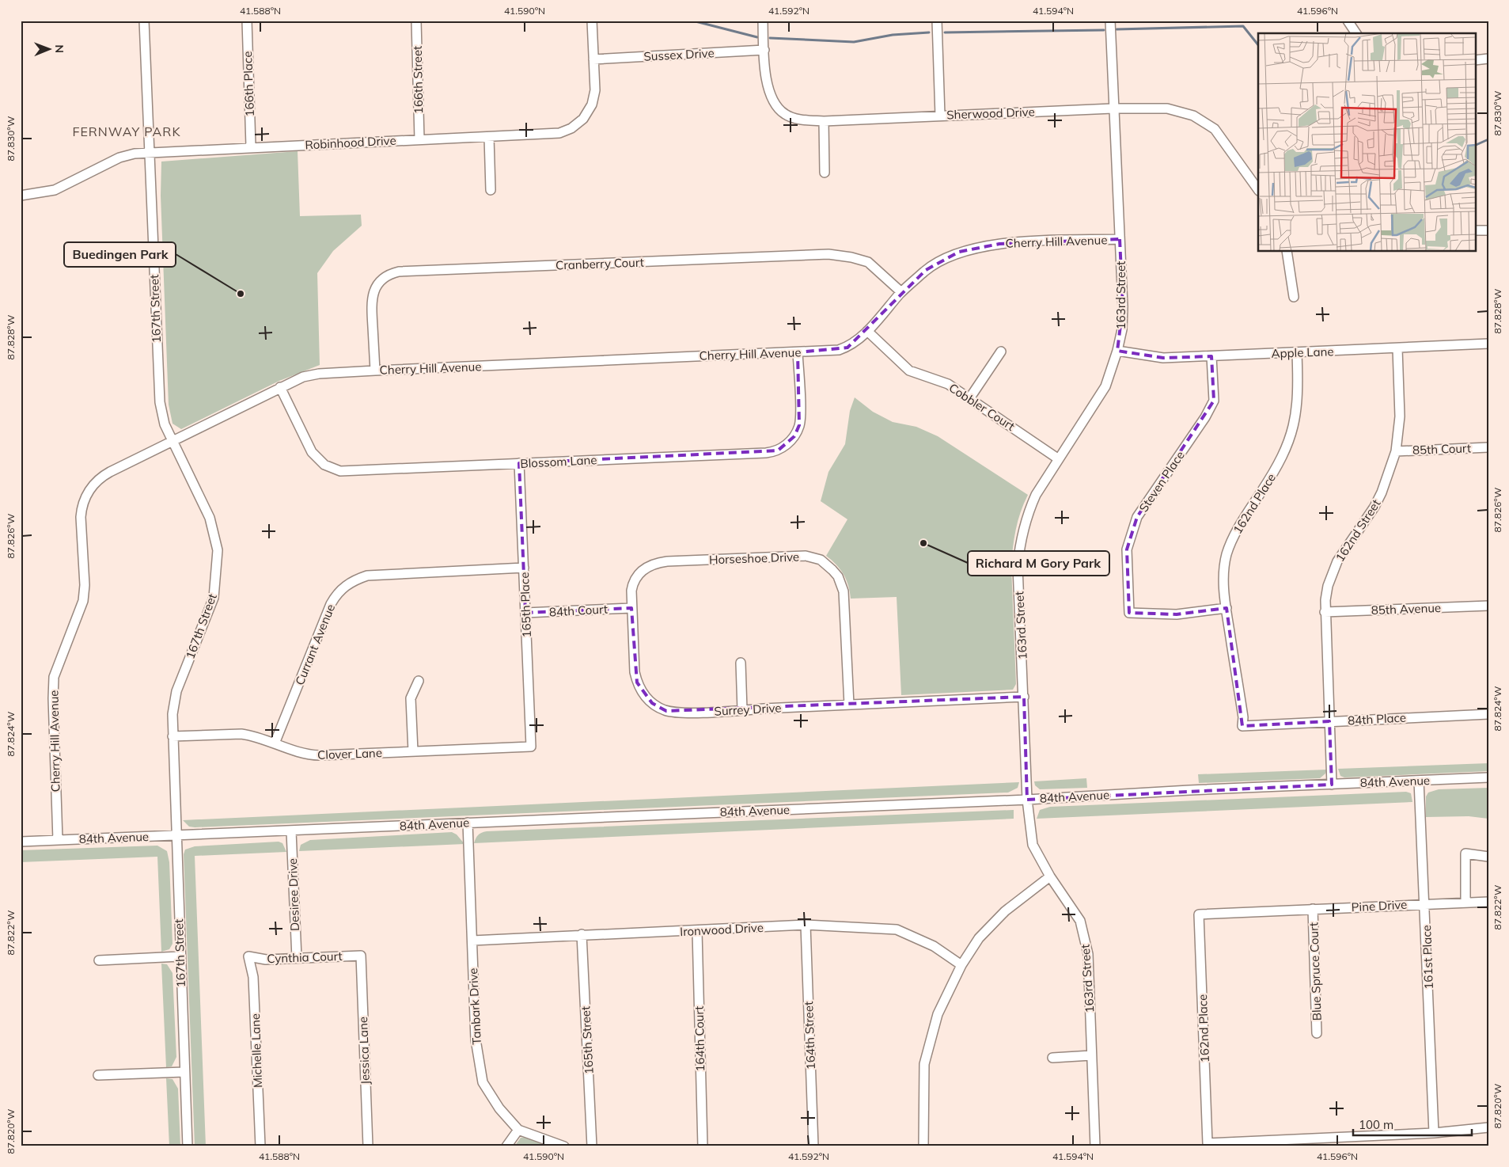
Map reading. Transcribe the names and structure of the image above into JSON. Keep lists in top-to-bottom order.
{
  "streets": {
    "street": [
      "Sussex Drive",
      "166th Street",
      "166th Place",
      "Sherwood Drive",
      "Robinhood Drive",
      "Cherry Hill Avenue",
      "Cranberry Court",
      "163rd Street",
      "167th Street",
      "Apple Lane",
      "Cobbler Court",
      "85th Court",
      "Blossom Lane",
      "Steven Place",
      "162nd Place",
      "162nd Street",
      "Horseshoe Drive",
      "165th Place",
      "85th Avenue",
      "84th Court",
      "Currant Avenue",
      "Surrey Drive",
      "84th Place",
      "Clover Lane",
      "84th Avenue",
      "Desiree Drive",
      "Pine Drive",
      "Ironwood Drive",
      "Cynthia Court",
      "161st Place",
      "Blue Spruce Court",
      "Tanbark Drive",
      "164th Street",
      "164th Court",
      "165th Street",
      "Michelle Lane",
      "Jessica Lane"
    ]
  },
  "crossings": [
    ["Sussex Drive", "Sherwood Drive"],
    ["Sussex Drive", "Robinhood Drive"],
    ["166th Street", "Robinhood Drive"],
    ["166th Place", "Robinhood Drive"],
    ["Sherwood Drive", "163rd Street"],
    ["Robinhood Drive", "167th Street"],
    ["Cherry Hill Avenue", "Cranberry Court"],
    ["Cherry Hill Avenue", "163rd Street"],
    ["Cherry Hill Avenue", "167th Street"],
    ["Cherry Hill Avenue", "Cobbler Court"],
    ["Cherry Hill Avenue", "Blossom Lane"],
    ["Cherry Hill Avenue", "84th Avenue"],
    ["163rd Street", "Apple Lane"],
    ["163rd Street", "Cobbler Court"],
    ["163rd Street", "Surrey Drive"],
    ["163rd Street", "84th Avenue"],
    ["167th Street", "Clover Lane"],
    ["167th Street", "84th Avenue"],
    ["Apple Lane", "Steven Place"],
    ["Apple Lane", "162nd Place"],
    ["Apple Lane", "162nd Street"],
    ["85th Court", "162nd Street"],
    ["Blossom Lane", "165th Place"],
    ["Steven Place", "162nd Place"],
    ["162nd Place", "84th Place"],
    ["162nd Place", "Pine Drive"],
    ["162nd Place", "161st Place"],
    ["162nd Street", "85th Avenue"],
    ["162nd Street", "84th Place"],
    ["162nd Street", "84th Avenue"],
    ["Horseshoe Drive", "Surrey Drive"],
    ["165th Place", "84th Court"],
    ["165th Place", "Currant Avenue"],
    ["165th Place", "Clover Lane"],
    ["84th Court", "Surrey Drive"],
    ["Currant Avenue", "Clover Lane"],
    ["84th Avenue", "Desiree Drive"],
    ["84th Avenue", "161st Place"],
    ["84th Avenue", "Tanbark Drive"],
    ["Desiree Drive", "Cynthia Court"],
    ["Pine Drive", "161st Place"],
    ["Pine Drive", "Blue Spruce Court"],
    ["Ironwood Drive", "Tanbark Drive"],
    ["Ironwood Drive", "164th Street"],
    ["Ironwood Drive", "164th Court"],
    ["Ironwood Drive", "165th Street"],
    ["Cynthia Court", "Michelle Lane"],
    ["Cynthia Court", "Jessica Lane"]
  ],
  "districts": ["FERNWAY PARK"],
  "places": ["Buedingen Park", "Richard M Gory Park"],
  "scale_bar": "100 m",
  "north": "right",
  "coordinates": [
    "41.588°N",
    "41.590°N",
    "41.592°N",
    "41.594°N",
    "41.596°N",
    "87.830°W",
    "87.828°W",
    "87.826°W",
    "87.824°W",
    "87.822°W",
    "87.820°W"
  ]
}
